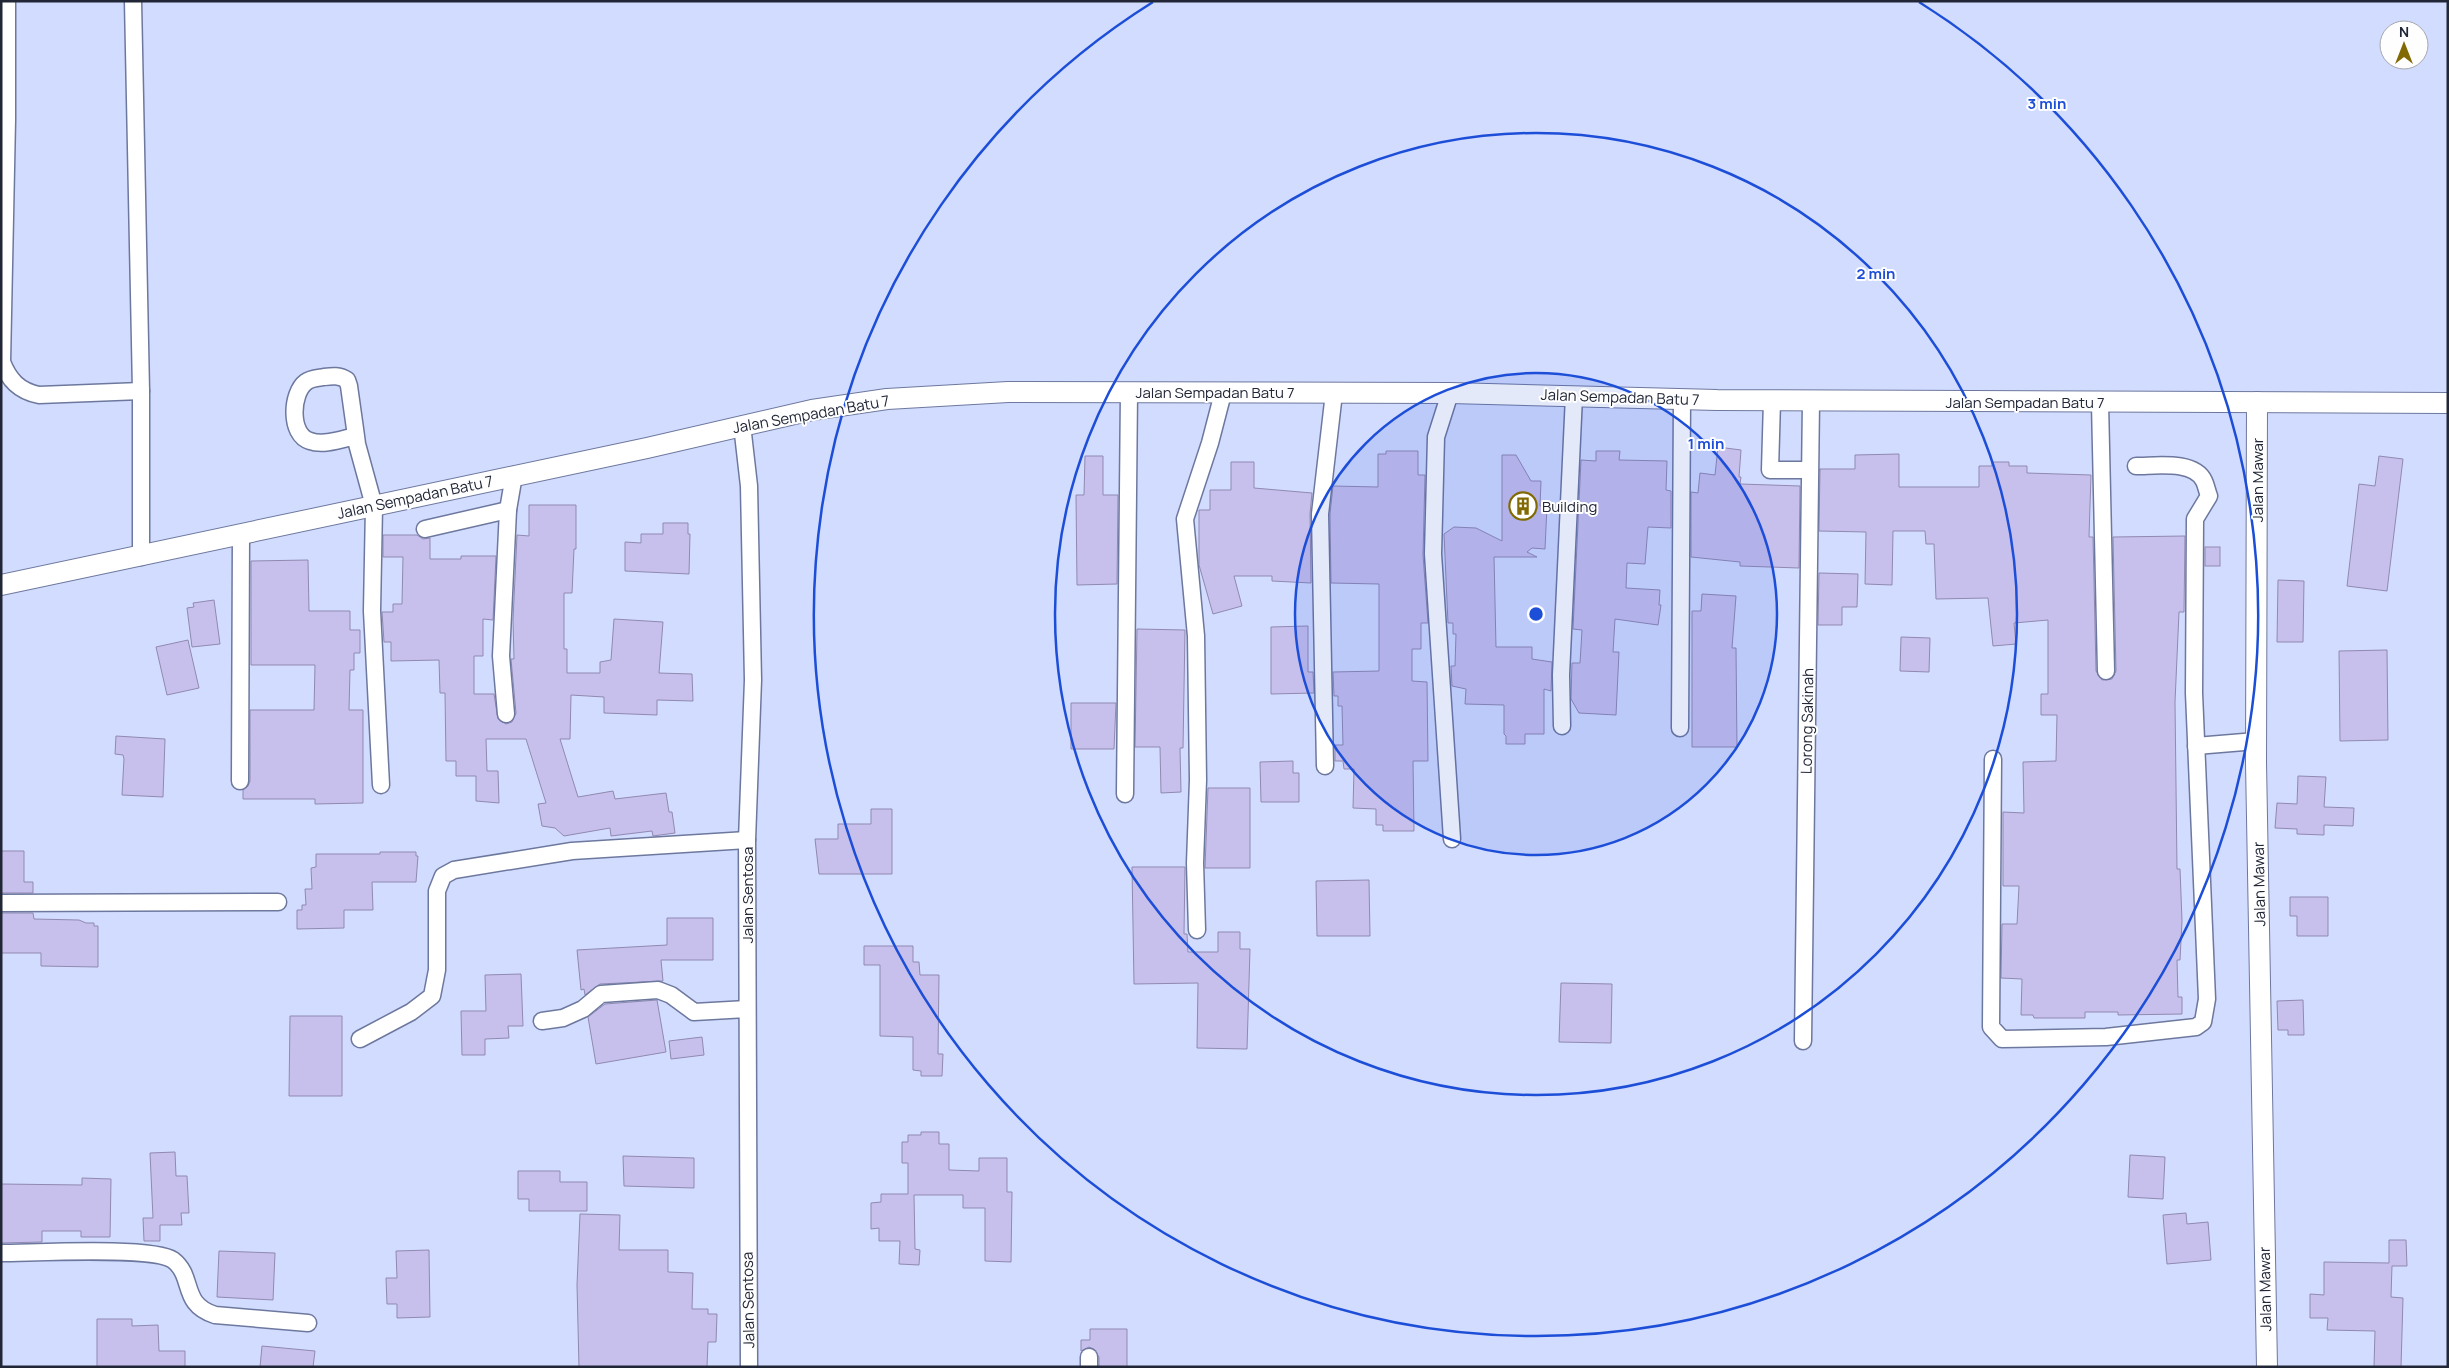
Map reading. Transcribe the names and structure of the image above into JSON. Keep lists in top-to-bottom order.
{
  "streets": {
    "street": [
      "Jalan Sempadan Batu 7",
      "Jalan Mawar",
      "Lorong Sakinah",
      "Jalan Sentosa"
    ]
  },
  "crossings": [
    ["Jalan Sempadan Batu 7", "Jalan Mawar"],
    ["Jalan Sempadan Batu 7", "Lorong Sakinah"],
    ["Jalan Sempadan Batu 7", "Jalan Sentosa"]
  ],
  "places": {
    "building": ["Building"]
  },
  "north": "top",
  "rings": ["3 min", "2 min", "1 min"]
}
